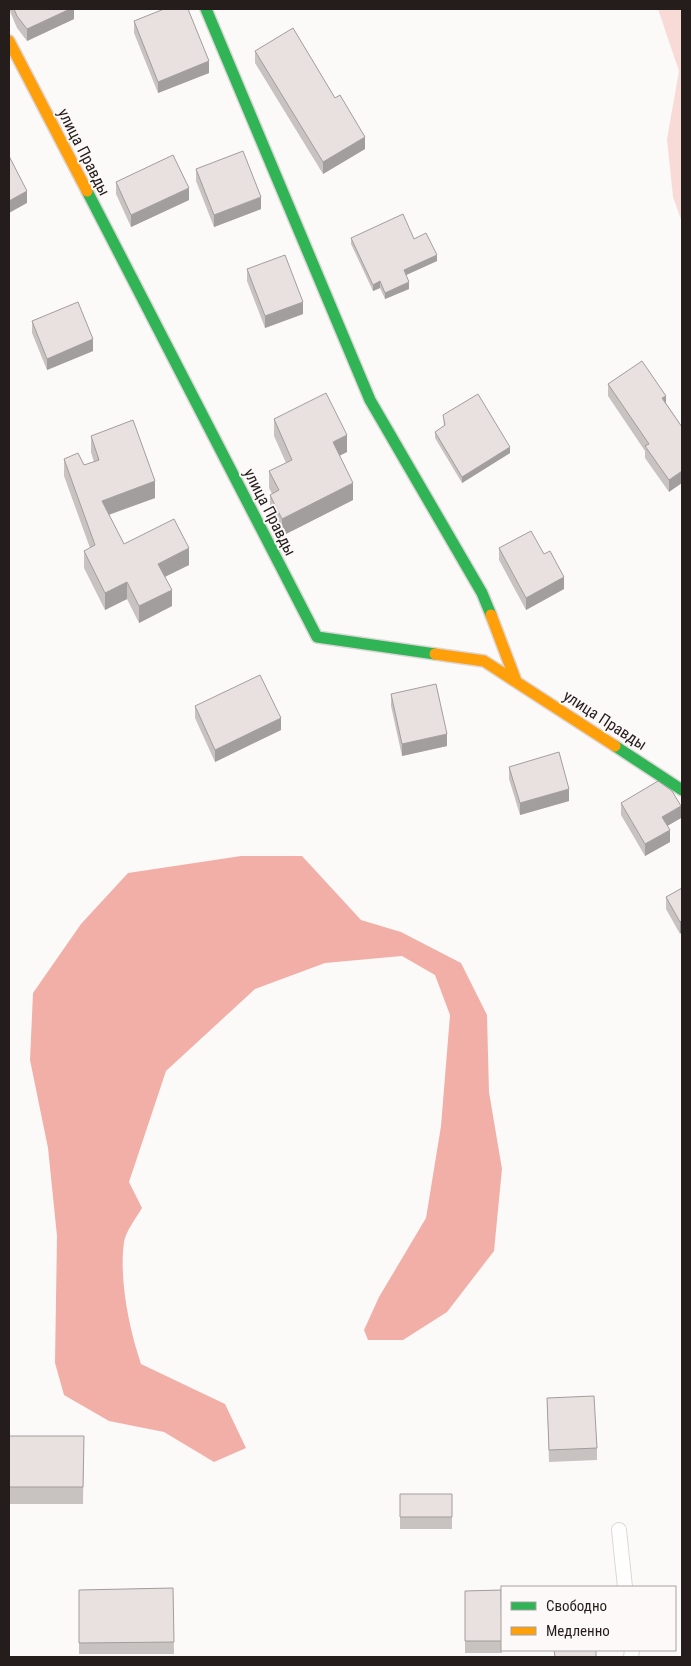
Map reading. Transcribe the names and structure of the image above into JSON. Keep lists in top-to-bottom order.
{
  "streets": {
    "street": ["улица Правды"]
  },
  "legend": ["Свободно", "Медленно"]
}
